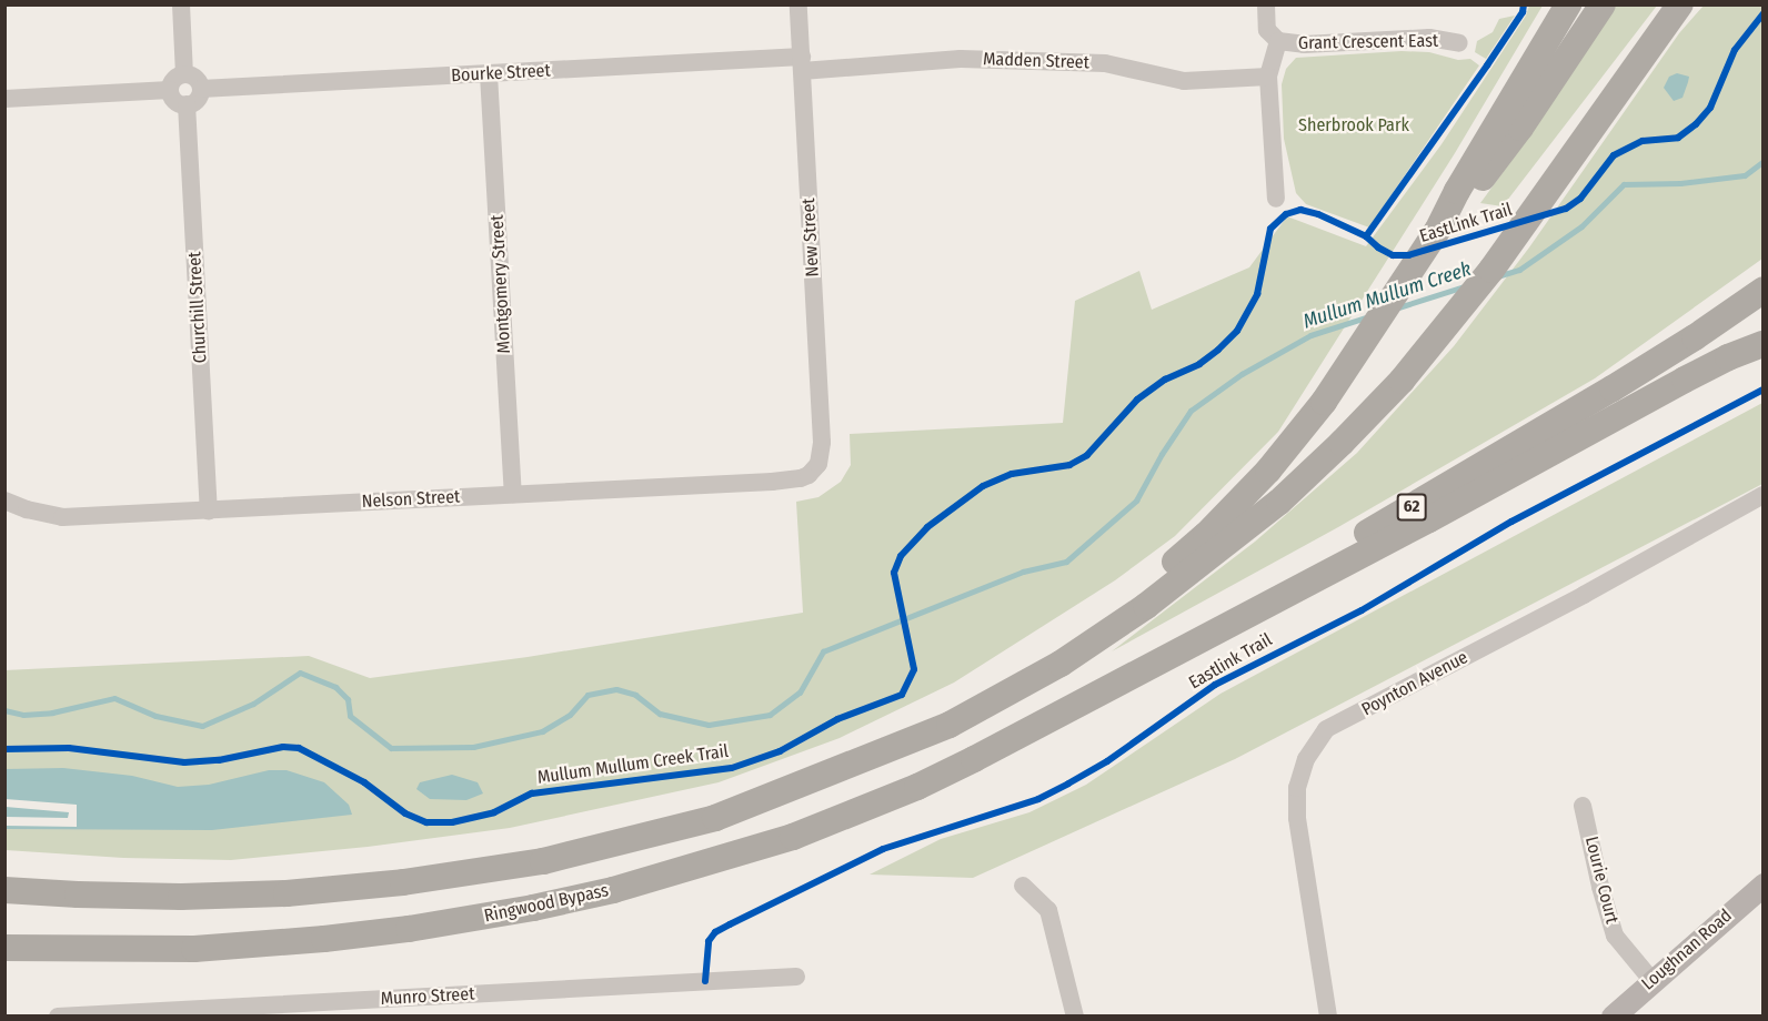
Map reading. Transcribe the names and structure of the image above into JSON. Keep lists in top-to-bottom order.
{
  "streets": {
    "highway": ["62", "Ringwood Bypass"],
    "main road": ["Loughnan Road"],
    "street": [
      "Grant Crescent East",
      "Madden Street",
      "Bourke Street",
      "New Street",
      "Montgomery Street",
      "Churchill Street",
      "Nelson Street",
      "Poynton Avenue",
      "Lourie Court",
      "Munro Street"
    ],
    "cycle path": ["EastLink Trail", "Eastlink Trail"]
  },
  "crossings": [
    ["Madden Street", "Bourke Street"],
    ["Madden Street", "New Street"],
    ["Bourke Street", "New Street"],
    ["Bourke Street", "Montgomery Street"],
    ["Bourke Street", "Churchill Street"],
    ["New Street", "Nelson Street"],
    ["Montgomery Street", "Nelson Street"],
    ["Churchill Street", "Nelson Street"],
    ["62", "Ringwood Bypass"],
    ["Lourie Court", "Loughnan Road"]
  ],
  "water": ["Mullum Mullum Creek"],
  "parks": ["Sherbrook Park"]
}
